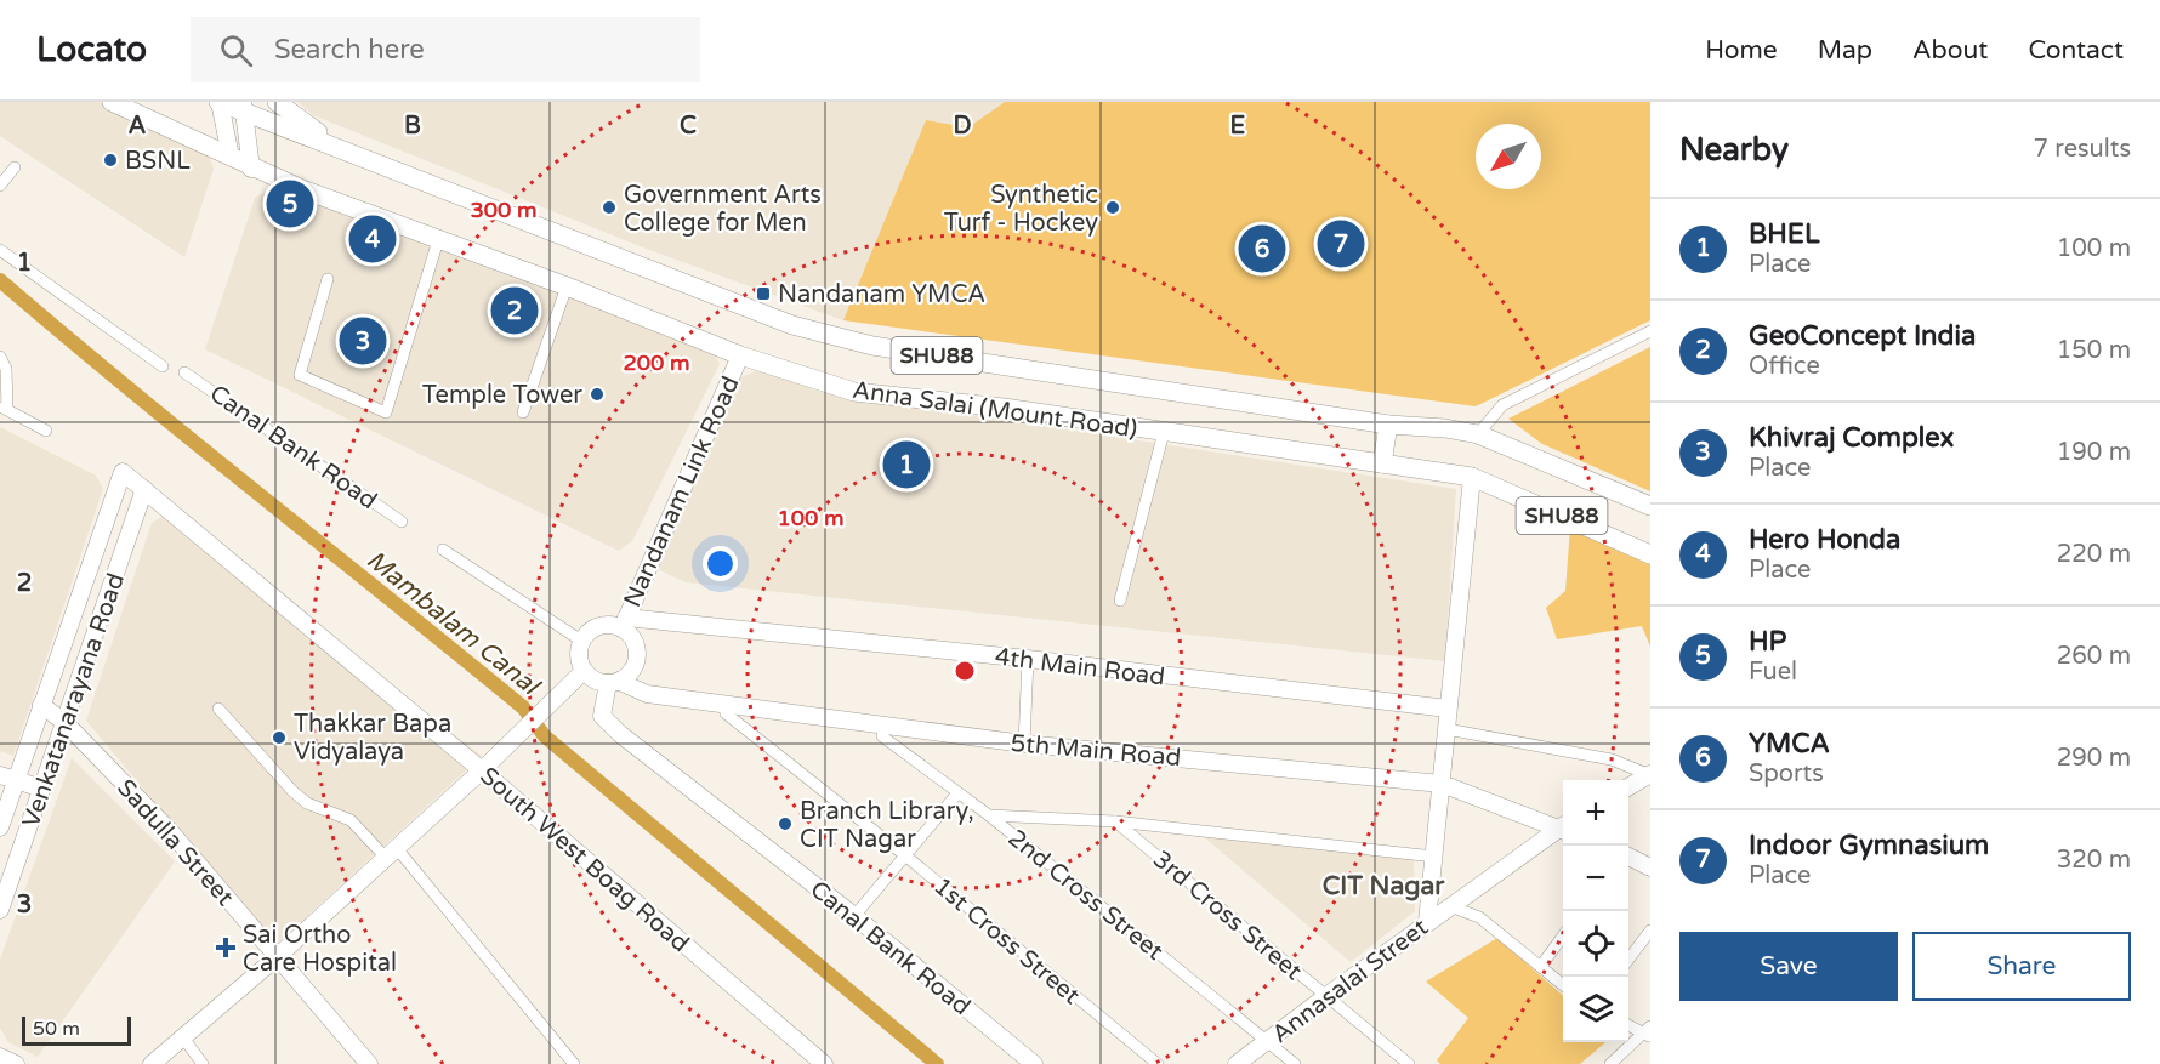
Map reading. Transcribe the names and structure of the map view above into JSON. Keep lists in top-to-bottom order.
{
  "streets": {
    "main road": ["SHU88", "Anna Salai (Mount Road)"],
    "street": [
      "Canal Bank Road",
      "Nandanam Link Road",
      "4th Main Road",
      "Venkatanarayana Road",
      "5th Main Road",
      "Sadulla Street",
      "South West Boag Road",
      "2nd Cross Street",
      "3rd Cross Street",
      "1st Cross Street",
      "Annasalai Street"
    ]
  },
  "crossings": [
    ["Anna Salai (Mount Road)", "Nandanam Link Road"],
    ["Canal Bank Road", "Nandanam Link Road"],
    ["Canal Bank Road", "4th Main Road"],
    ["Canal Bank Road", "5th Main Road"],
    ["Nandanam Link Road", "4th Main Road"],
    ["Nandanam Link Road", "5th Main Road"],
    ["4th Main Road", "5th Main Road"],
    ["Venkatanarayana Road", "Sadulla Street"],
    ["Venkatanarayana Road", "South West Boag Road"],
    ["5th Main Road", "2nd Cross Street"],
    ["5th Main Road", "1st Cross Street"],
    ["2nd Cross Street", "Annasalai Street"],
    ["3rd Cross Street", "Annasalai Street"]
  ],
  "districts": ["CIT Nagar"],
  "water": ["Mambalam Canal"],
  "places": {
    "other": [
      "BSNL",
      "Government Arts College for Men",
      "Synthetic Turf - Hockey",
      "Temple Tower",
      "Thakkar Bapa Vidyalaya",
      "Branch Library, CIT Nagar"
    ],
    "transit": ["Nandanam YMCA"],
    "health": ["Sai Ortho Care Hospital"]
  },
  "scale_bar": "50 m",
  "north": "bottom left",
  "page": {
    "header": "Locato",
    "search": "Search here",
    "nav": [
      "Home",
      "Map",
      "About",
      "Contact"
    ],
    "heading": ["Nearby", "7 results"],
    "pins": [
      "5",
      "4",
      "7",
      "6",
      "2",
      "3",
      "1"
    ],
    "list": [
      {
        "mark": "1",
        "name": "BHEL",
        "note": "Place",
        "value": "100 m"
      },
      {
        "mark": "2",
        "name": "GeoConcept India",
        "note": "Office",
        "value": "150 m"
      },
      {
        "mark": "3",
        "name": "Khivraj Complex",
        "note": "Place",
        "value": "190 m"
      },
      {
        "mark": "4",
        "name": "Hero Honda",
        "note": "Place",
        "value": "220 m"
      },
      {
        "mark": "5",
        "name": "HP",
        "note": "Fuel",
        "value": "260 m"
      },
      {
        "mark": "6",
        "name": "YMCA",
        "note": "Sports",
        "value": "290 m"
      },
      {
        "mark": "7",
        "name": "Indoor Gymnasium",
        "note": "Place",
        "value": "320 m"
      }
    ],
    "map_buttons": ["+", "−"],
    "buttons": ["Save", "Share"],
    "scale": "50 m"
  },
  "grid": {
    "columns": [
      "A",
      "B",
      "C",
      "D",
      "E"
    ],
    "rows": ["1", "2", "3"]
  },
  "rings": ["300 m", "200 m", "100 m"]
}
